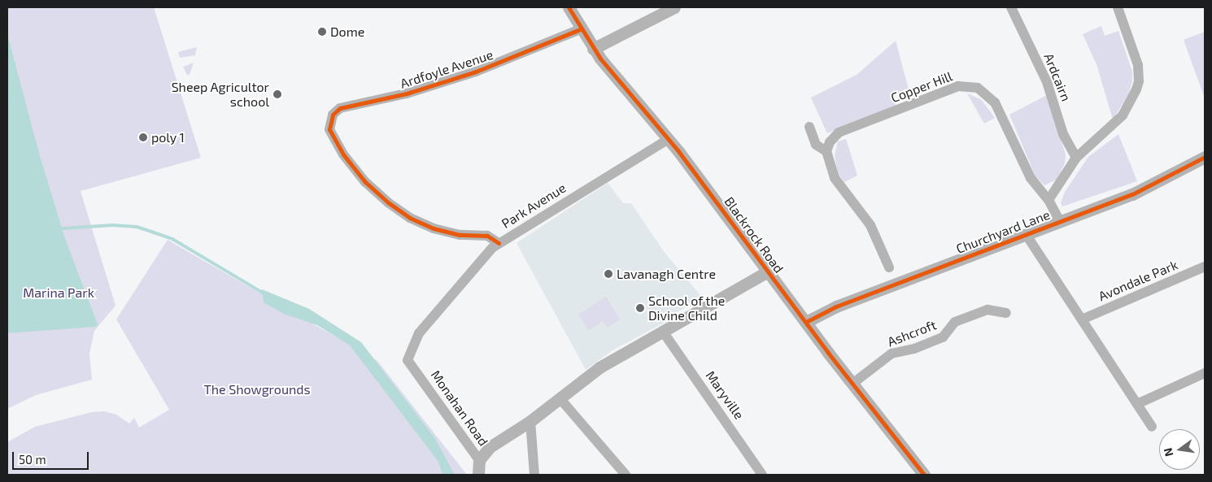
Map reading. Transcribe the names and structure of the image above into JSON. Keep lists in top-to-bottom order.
{
  "streets": {
    "street": [
      "Ardfoyle Avenue",
      "Ardcairn",
      "Copper Hill",
      "Park Avenue",
      "Churchyard Lane",
      "Blackrock Road",
      "Avondale Park",
      "Ashcroft",
      "Maryville",
      "Monahan Road"
    ]
  },
  "crossings": [
    ["Ardfoyle Avenue", "Park Avenue"],
    ["Ardfoyle Avenue", "Blackrock Road"],
    ["Copper Hill", "Churchyard Lane"],
    ["Park Avenue", "Blackrock Road"],
    ["Park Avenue", "Monahan Road"],
    ["Churchyard Lane", "Blackrock Road"],
    ["Blackrock Road", "Ashcroft"]
  ],
  "parks": ["Marina Park", "The Showgrounds"],
  "places": [
    "Dome",
    "Sheep Agricultor school",
    "poly 1",
    "Lavanagh Centre",
    "School of the Divine Child"
  ],
  "scale_bar": "50 m",
  "north": "left"
}
